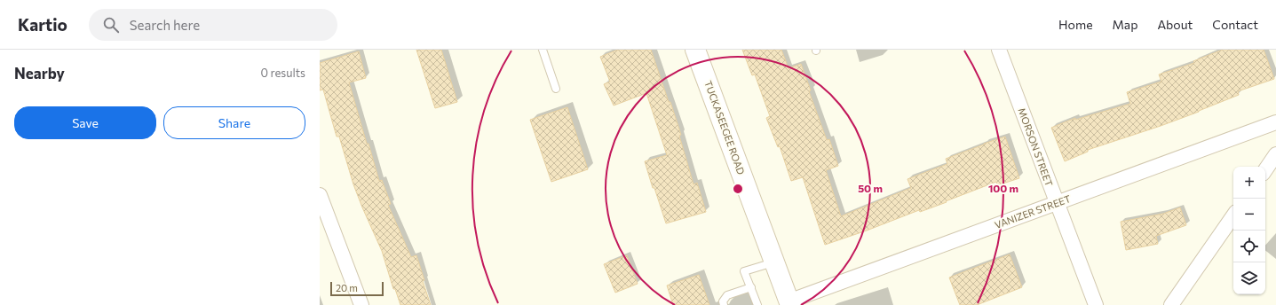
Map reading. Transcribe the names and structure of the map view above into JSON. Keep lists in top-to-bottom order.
{
  "streets": {
    "main road": ["TUCKASEEGEE ROAD"],
    "street": ["MORSON STREET", "VANIZER STREET"]
  },
  "crossings": [
    ["TUCKASEEGEE ROAD", "VANIZER STREET"],
    ["MORSON STREET", "VANIZER STREET"]
  ],
  "scale_bar": "20 m",
  "page": {
    "header": "Kartio",
    "search": "Search here",
    "nav": [
      "Home",
      "Map",
      "About",
      "Contact"
    ],
    "heading": ["Nearby", "0 results"],
    "buttons": ["Save", "Share"],
    "map_buttons": ["+", "−"],
    "scale": "20 m"
  },
  "rings": ["50 m", "100 m"]
}
